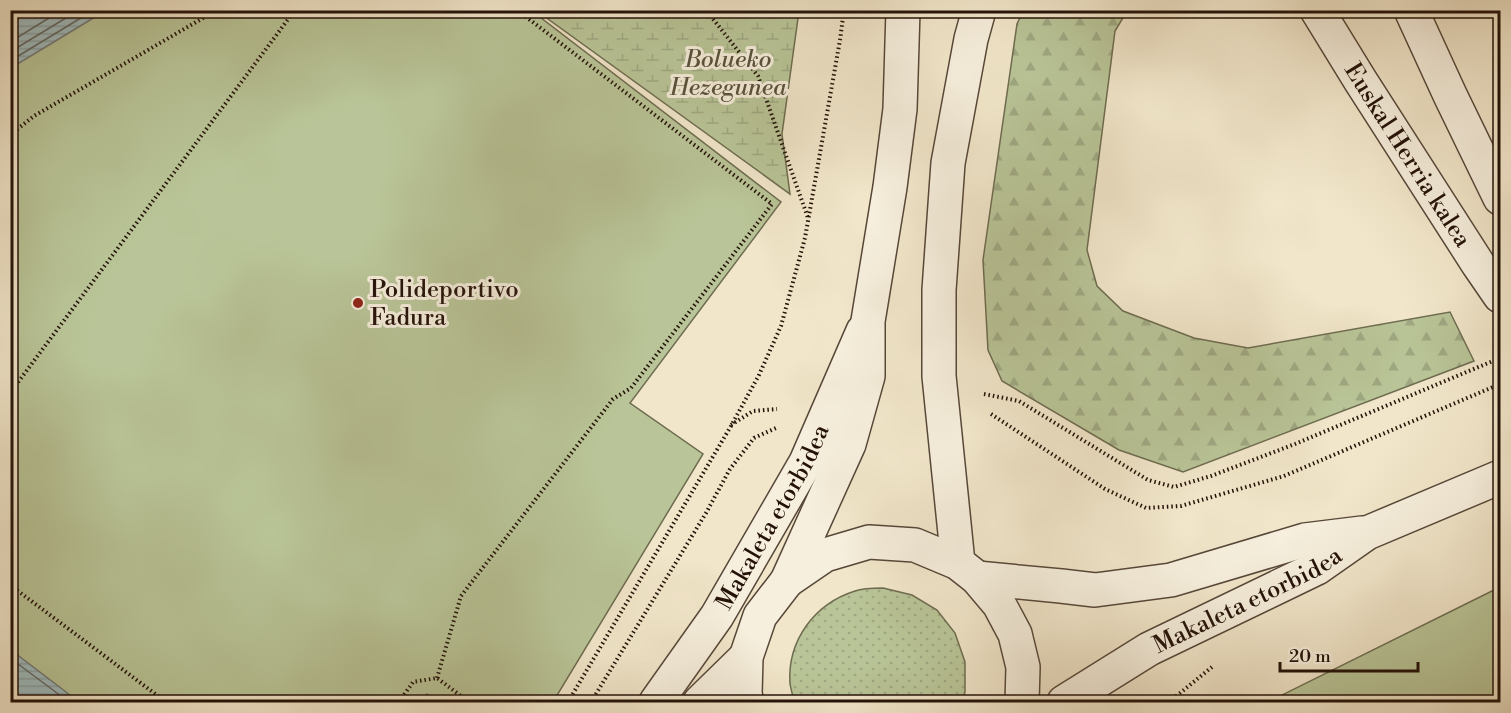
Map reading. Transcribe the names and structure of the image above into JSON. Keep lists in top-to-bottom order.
{
  "streets": {
    "street": ["Euskal Herria kalea", "Makaleta etorbidea"]
  },
  "parks": ["Bolueko Hezegunea"],
  "places": ["Polideportivo Fadura"],
  "scale_bar": "20 m"
}
